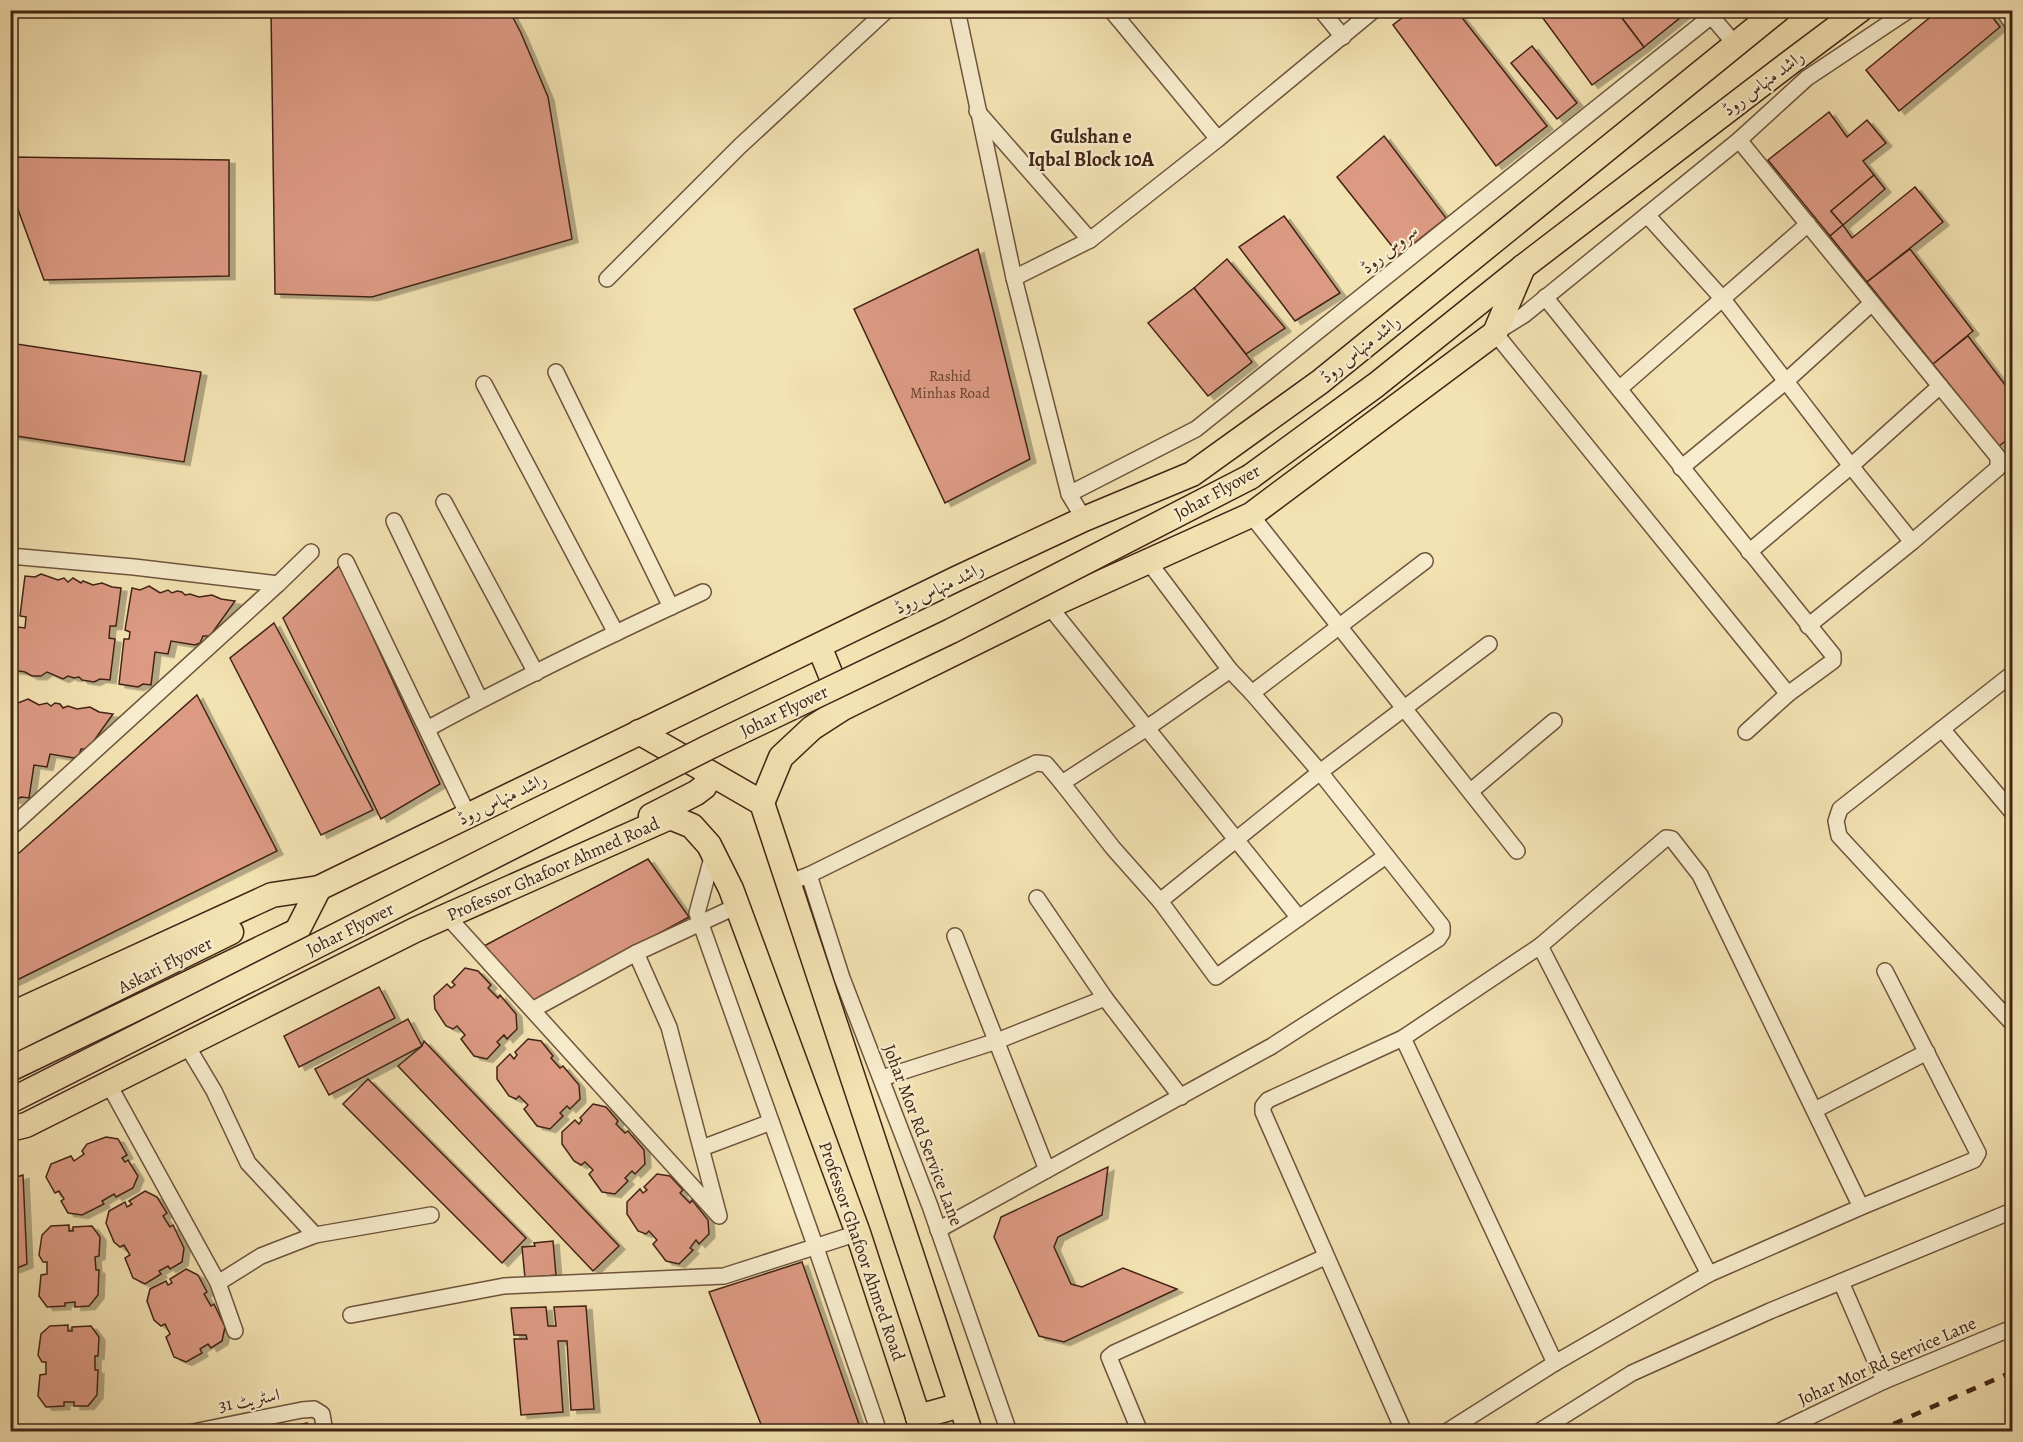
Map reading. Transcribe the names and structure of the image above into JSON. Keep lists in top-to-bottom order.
{
  "streets": {
    "main road": [
      "راشد منہاس روڈ",
      "Johar Flyover",
      "Professor Ghafoor Ahmed Road",
      "Askari Flyover"
    ],
    "street": ["سروس روڈ", "Johar Mor Rd Service Lane", "اسٹریٹ 31"]
  },
  "crossings": [
    ["راشد منہاس روڈ", "Johar Flyover"],
    ["راشد منہاس روڈ", "Askari Flyover"]
  ],
  "districts": ["Gulshan e Iqbal Block 10A"],
  "house_numbers": ["Rashid Minhas Road"]
}
